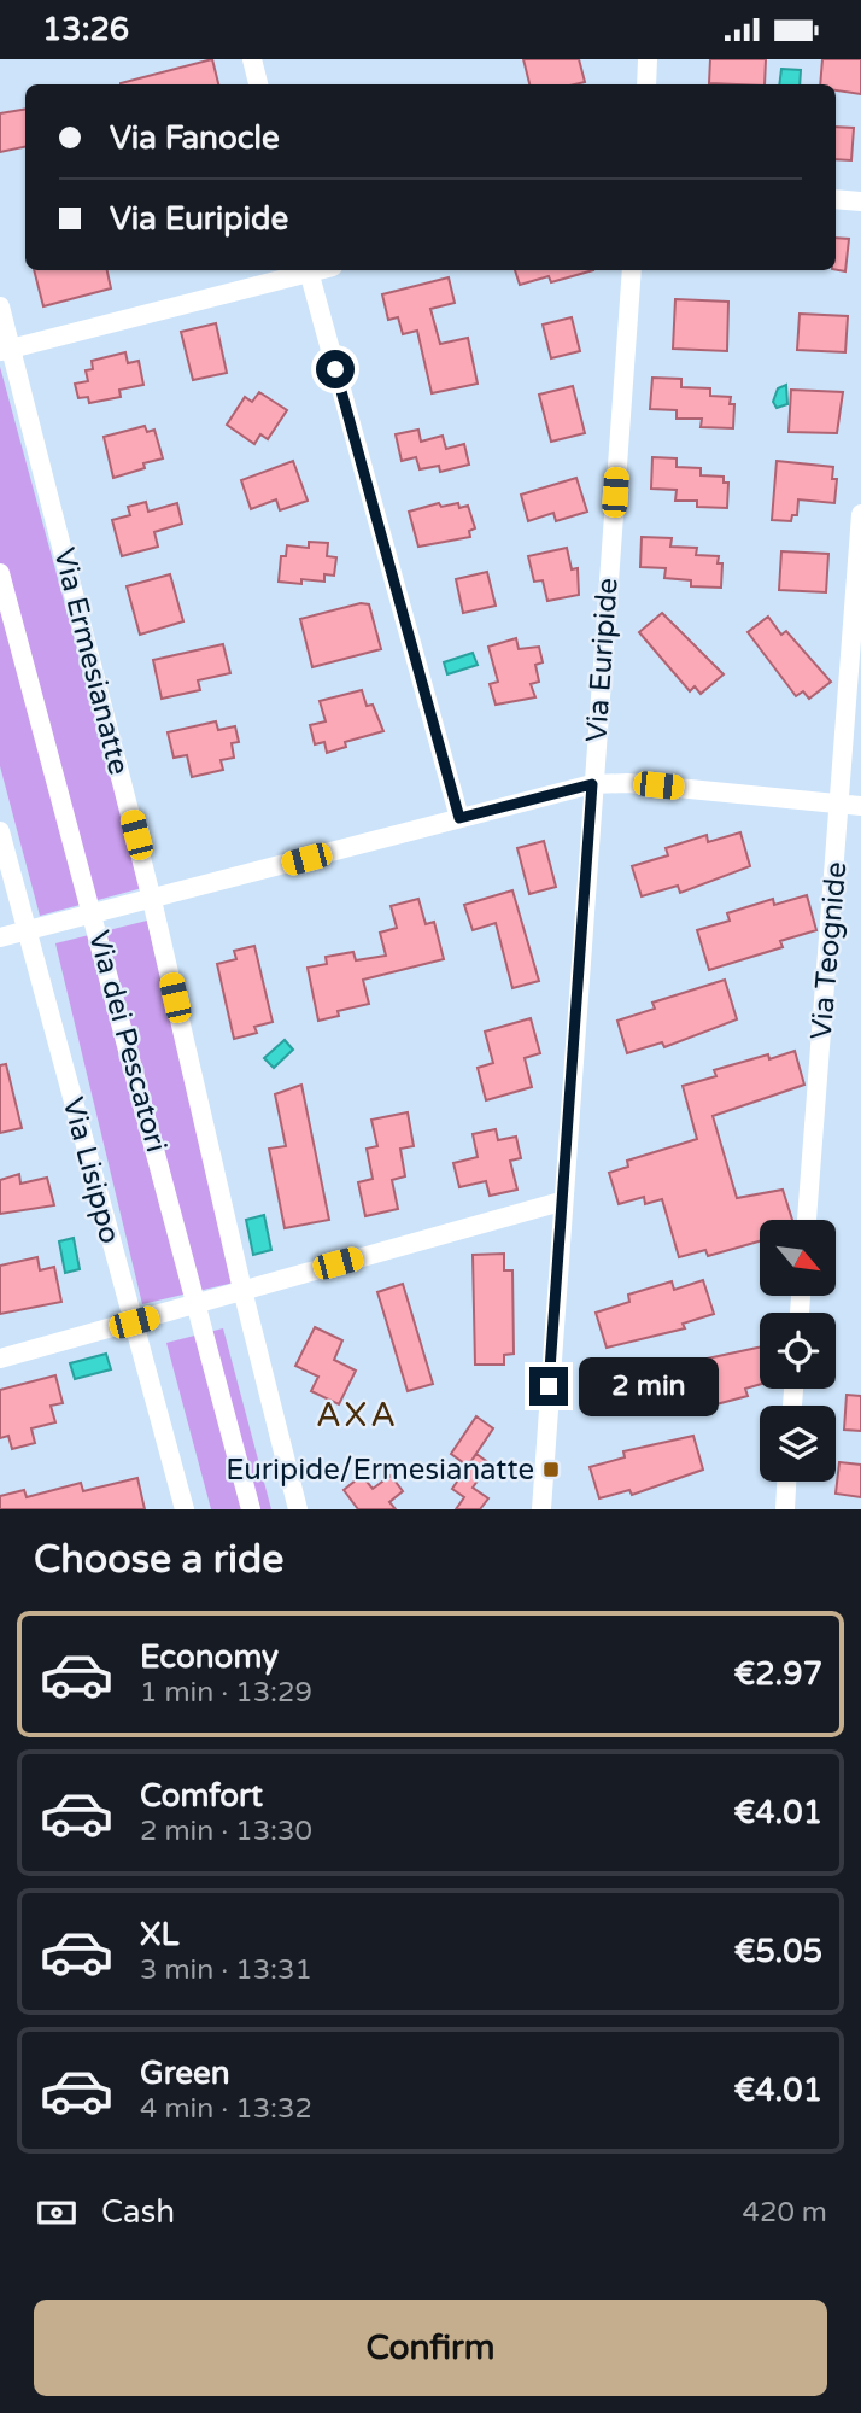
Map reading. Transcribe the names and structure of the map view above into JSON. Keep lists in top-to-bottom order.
{
  "streets": {
    "street": [
      "Via Euripide",
      "Via Ermesianatte",
      "Via Teognide",
      "Via dei Pescatori",
      "Via Lisippo"
    ]
  },
  "districts": ["AXA"],
  "places": {
    "transit": ["Euripide/Ermesianatte"]
  },
  "north": "bottom right",
  "page": {
    "status": "13:26",
    "banner": ["Via Fanocle", "Via Euripide"],
    "bubble": "2 min",
    "heading": "Choose a ride",
    "list": [
      {
        "name": "Economy",
        "note": "1 min · 13:29",
        "value": "€2.97"
      },
      {
        "name": "Comfort",
        "note": "2 min · 13:30",
        "value": "€4.01"
      },
      {
        "name": "XL",
        "note": "3 min · 13:31",
        "value": "€5.05"
      },
      {
        "name": "Green",
        "note": "4 min · 13:32",
        "value": "€4.01"
      }
    ],
    "pay": ["Cash", "420 m"],
    "buttons": "Confirm"
  }
}
